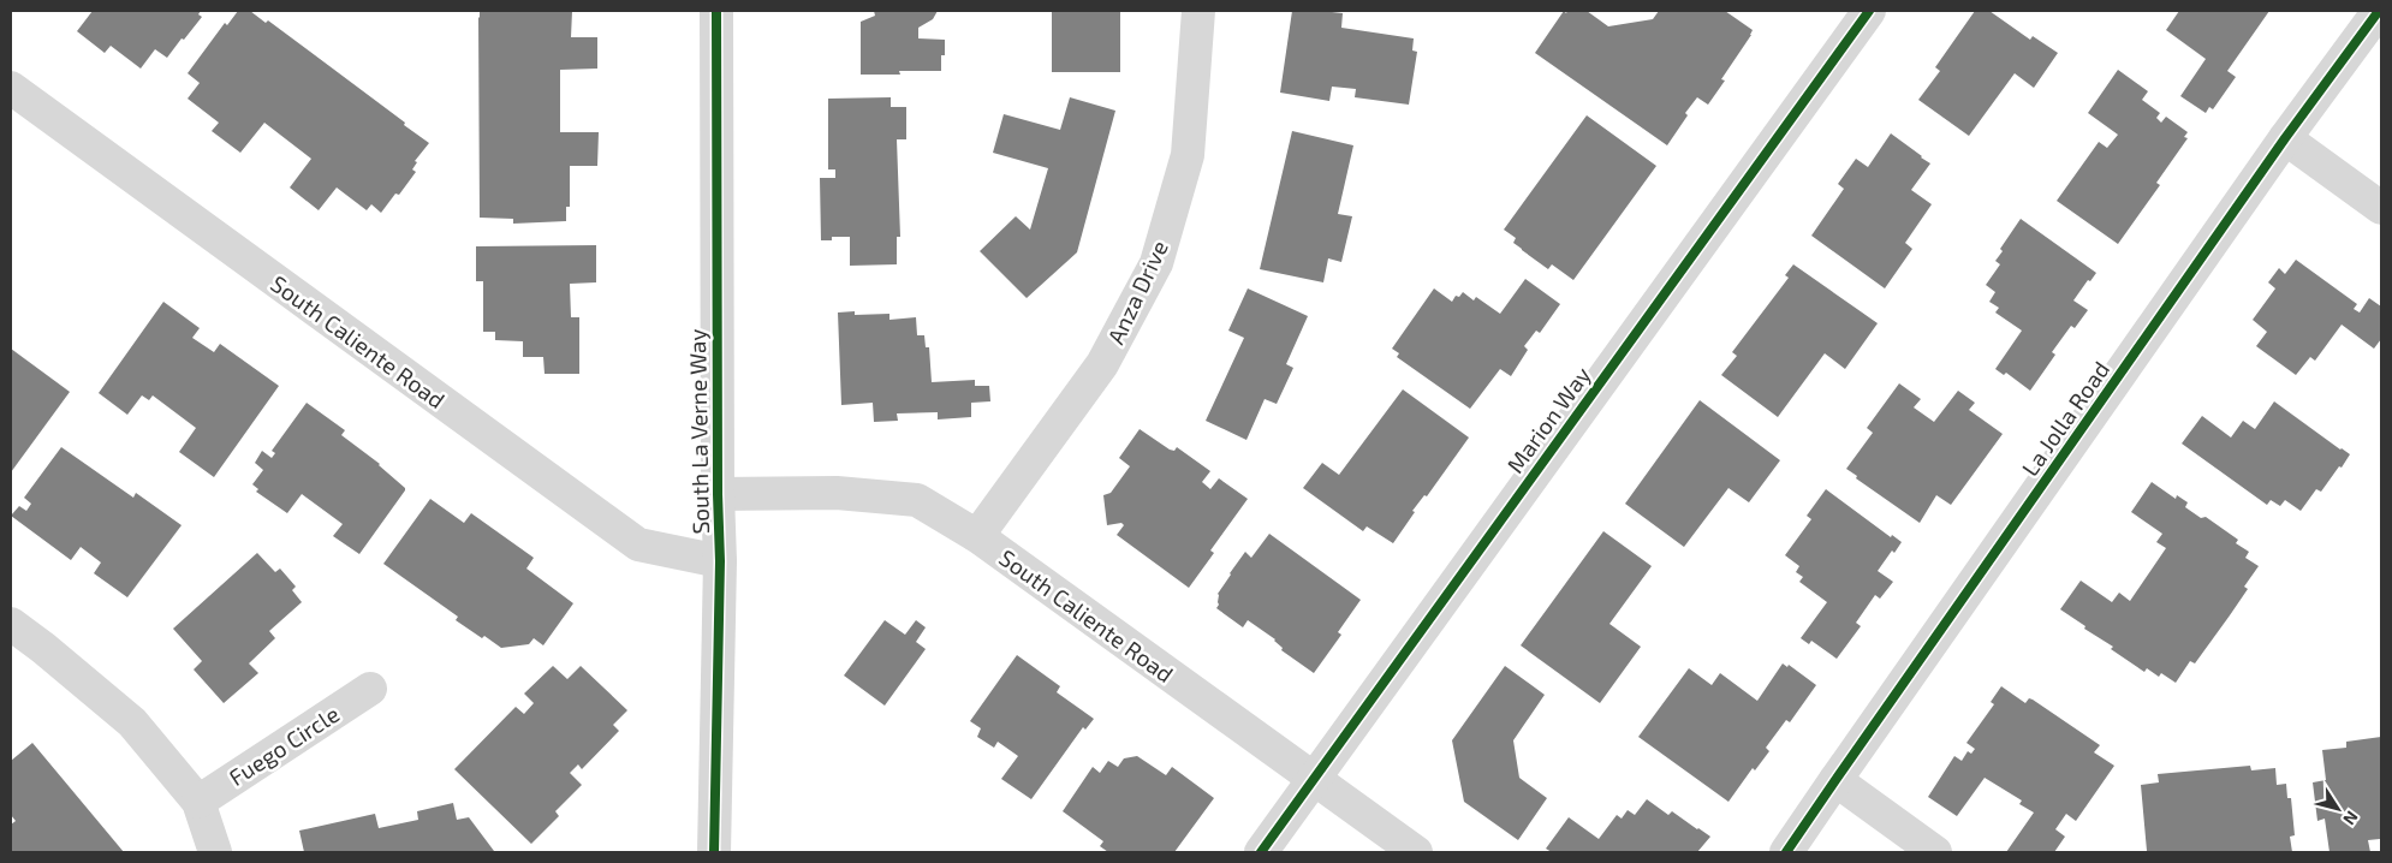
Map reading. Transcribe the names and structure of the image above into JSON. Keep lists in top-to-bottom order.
{
  "streets": {
    "street": [
      "Anza Drive",
      "South Caliente Road",
      "La Jolla Road",
      "Marion Way",
      "South La Verne Way",
      "Fuego Circle"
    ]
  },
  "crossings": [
    ["Anza Drive", "South Caliente Road"],
    ["South Caliente Road", "Marion Way"],
    ["South Caliente Road", "South La Verne Way"]
  ],
  "north": "bottom right"
}
